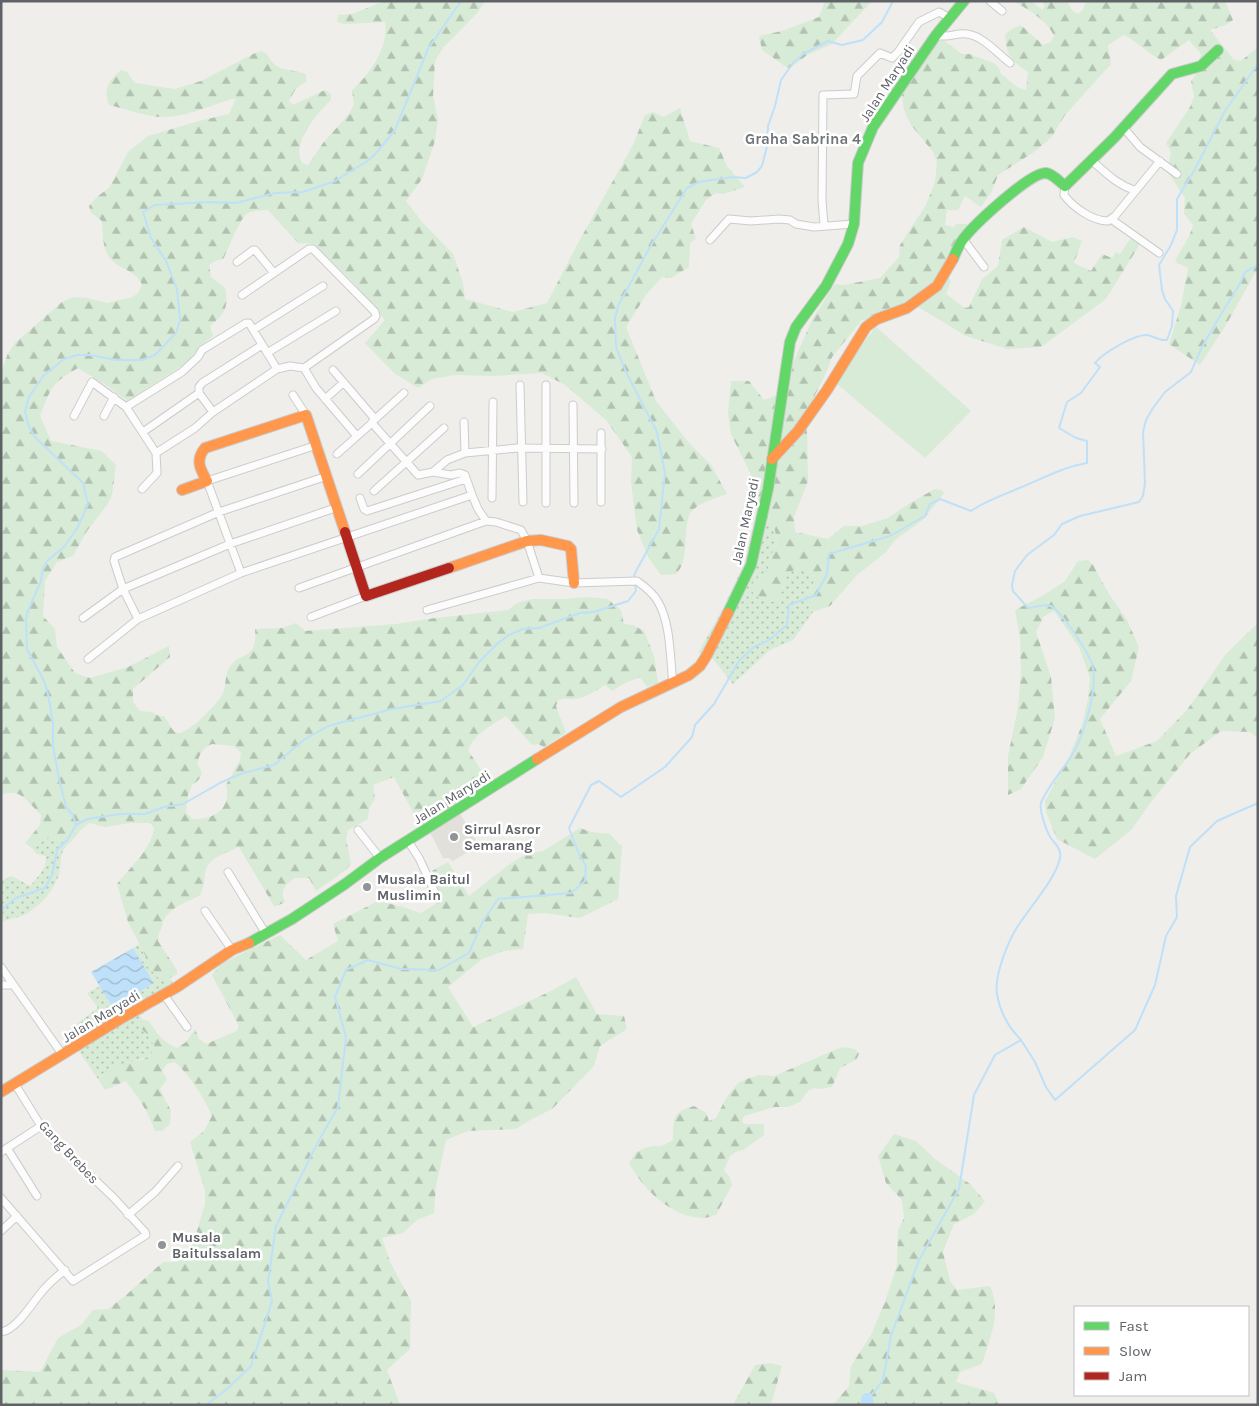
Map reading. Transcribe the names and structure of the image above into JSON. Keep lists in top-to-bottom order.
{
  "streets": {
    "street": ["Jalan Maryadi", "Gang Brebes"]
  },
  "crossings": [
    ["Jalan Maryadi", "Gang Brebes"]
  ],
  "districts": ["Graha Sabrina 4"],
  "places": ["Sirrul Asror Semarang", "Musala Baitul Muslimin", "Musala Baitulssalam"],
  "legend": ["Fast", "Slow", "Jam"]
}
